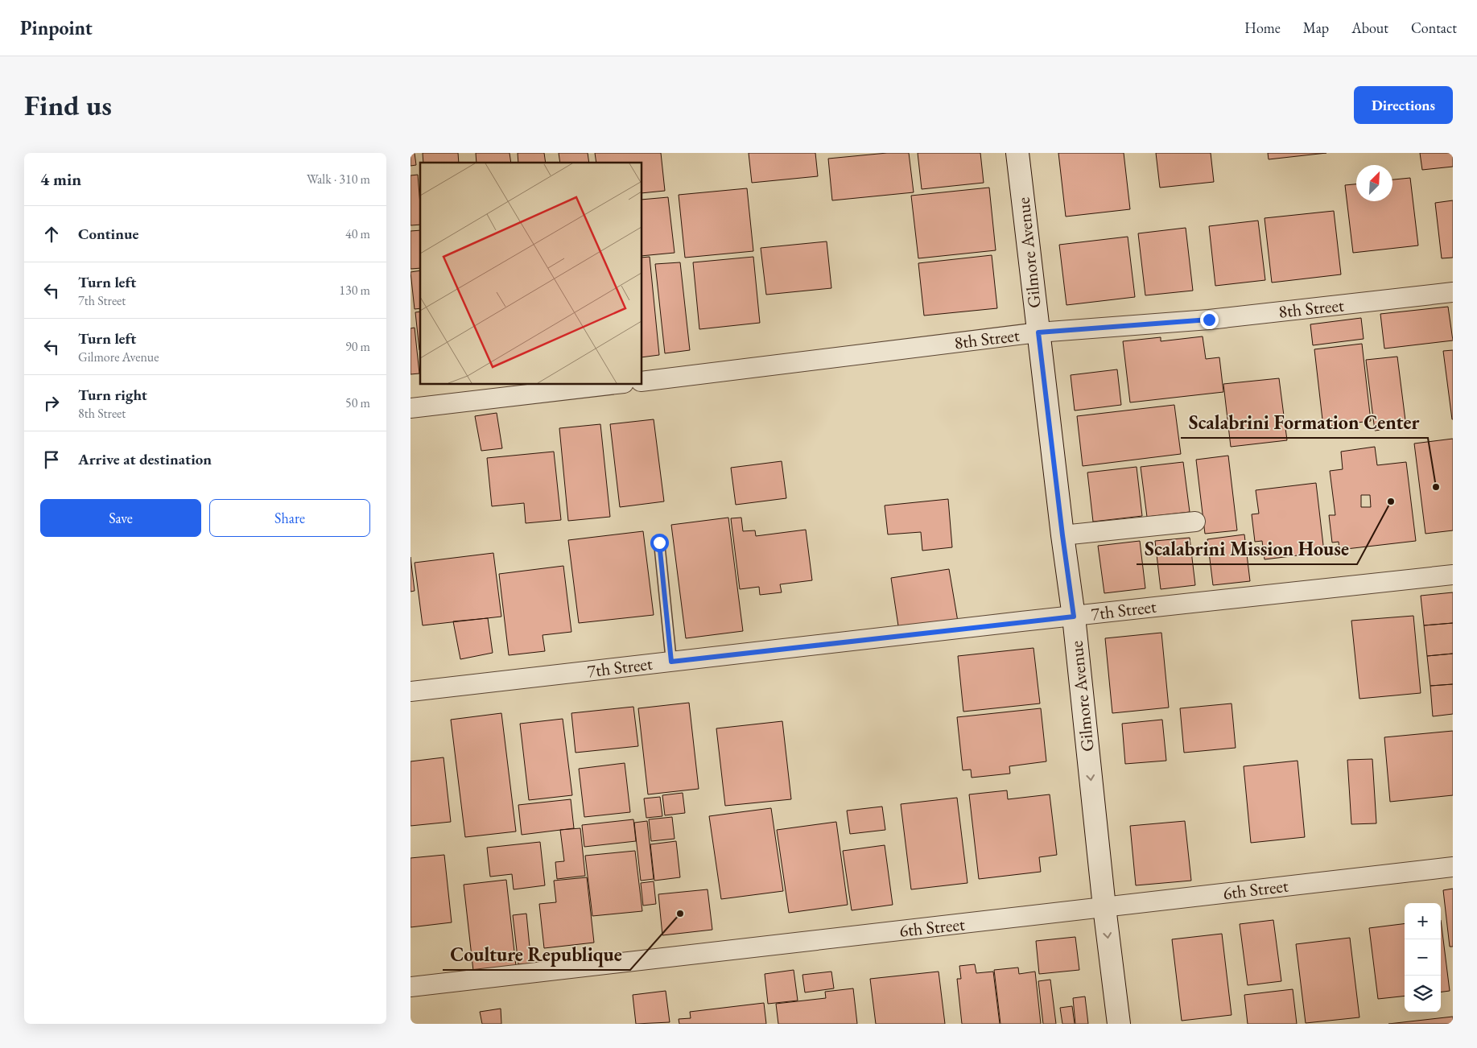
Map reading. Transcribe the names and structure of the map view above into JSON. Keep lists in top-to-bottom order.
{
  "streets": {
    "main road": ["Gilmore Avenue"],
    "street": ["8th Street", "7th Street", "6th Street"]
  },
  "crossings": [
    ["Gilmore Avenue", "8th Street"],
    ["Gilmore Avenue", "7th Street"],
    ["Gilmore Avenue", "6th Street"]
  ],
  "one_way": ["Gilmore Avenue"],
  "places": ["Scalabrini Formation Center", "Scalabrini Mission House", "Coulture Republique"],
  "north": "top right",
  "page": {
    "header": "Pinpoint",
    "nav": [
      "Home",
      "Map",
      "About",
      "Contact"
    ],
    "buttons": [
      "Directions",
      ["Save", "Share"]
    ],
    "title": "Find us",
    "heading": ["4 min", "Walk · 310 m"],
    "list": [
      ["Continue", "40 m"],
      ["Turn left", "7th Street", "130 m"],
      ["Turn left", "Gilmore Avenue", "90 m"],
      ["Turn right", "8th Street", "50 m"],
      "Arrive at destination"
    ],
    "map_buttons": ["+", "−"]
  }
}
